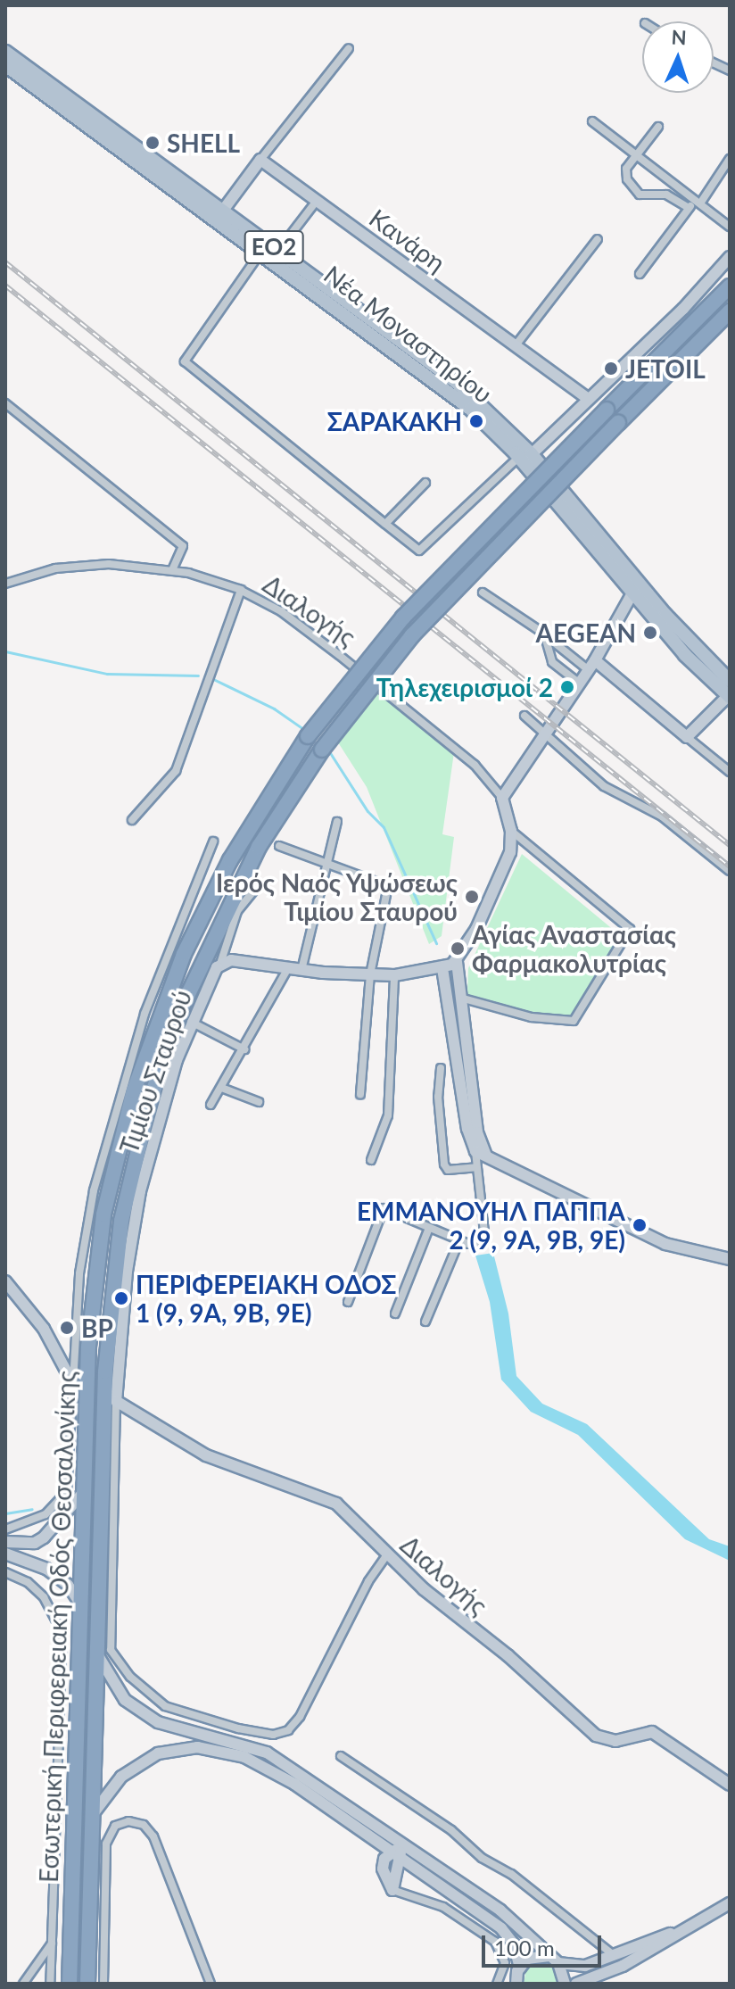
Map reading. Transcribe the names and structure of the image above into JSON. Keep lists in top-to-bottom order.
{
  "streets": {
    "highway": ["Εσωτερική Περιφερειακή Οδός Θεσσαλονίκης"],
    "main road": ["ΕΟ2", "Νέα Μοναστηρίου"],
    "street": ["Κανάρη", "Διαλογής", "Τιμίου Σταυρού"]
  },
  "crossings": [
    ["Διαλογής", "Τιμίου Σταυρού"]
  ],
  "places": [
    "SHELL",
    "JETOIL",
    "ΣΑΡΑΚΑΚΗ",
    "AEGEAN",
    "Τηλεχειρισμοί 2",
    "Ιερός Ναός Υψώσεως Τιμίου Σταυρού",
    "Αγίας Αναστασίας Φαρμακολυτρίας",
    "ΕΜΜΑΝΟΥΗΛ ΠΑΠΠΑ 2 (9, 9Α, 9Β, 9Ε)",
    "ΠΕΡΙΦΕΡΕΙΑΚΗ ΟΔΟΣ 1 (9, 9Α, 9Β, 9Ε)",
    "BP"
  ],
  "scale_bar": "100 m",
  "north": "top"
}
